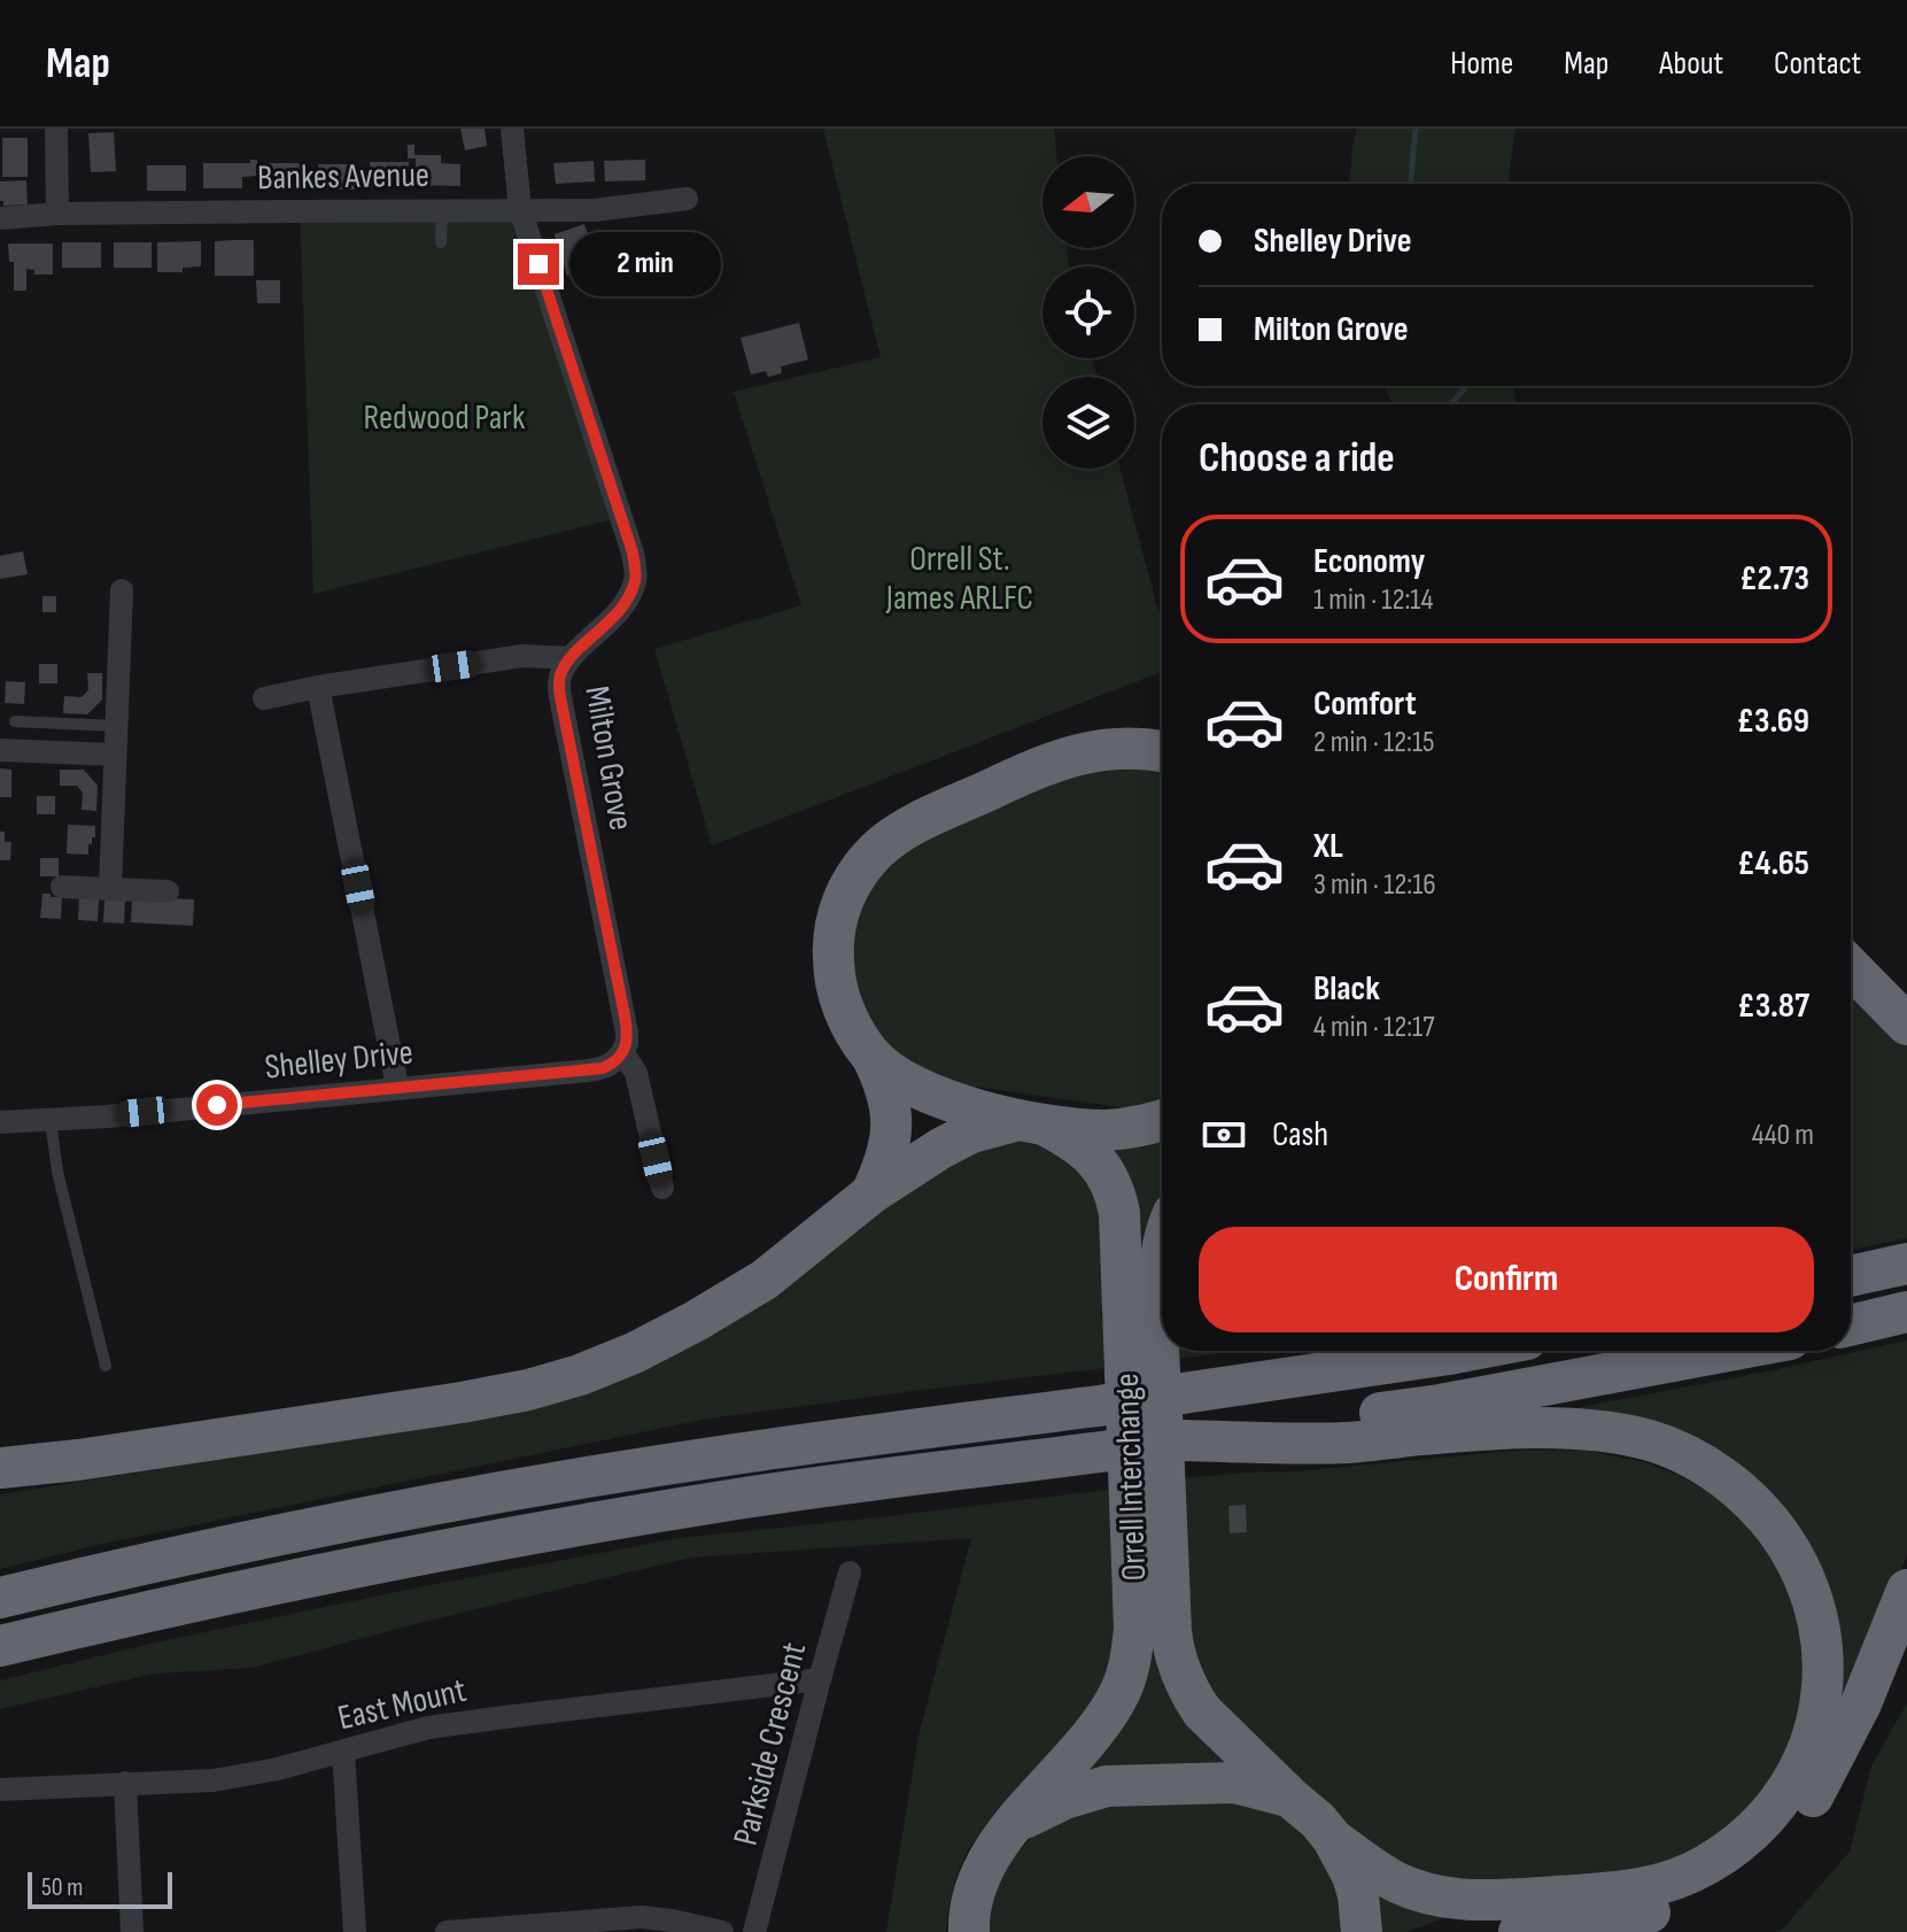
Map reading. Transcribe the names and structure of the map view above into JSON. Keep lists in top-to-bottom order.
{
  "streets": {
    "highway": ["Orrell Interchange"],
    "street": [
      "Bankes Avenue",
      "Milton Grove",
      "Shelley Drive",
      "East Mount",
      "Parkside Crescent"
    ]
  },
  "crossings": [
    ["Bankes Avenue", "Milton Grove"],
    ["Milton Grove", "Shelley Drive"],
    ["East Mount", "Parkside Crescent"]
  ],
  "parks": ["Redwood Park", "Orrell St. James ARLFC"],
  "scale_bar": "50 m",
  "north": "left",
  "page": {
    "header": "Map",
    "nav": [
      "Home",
      "Map",
      "About",
      "Contact"
    ],
    "banner": ["Shelley Drive", "Milton Grove"],
    "bubble": "2 min",
    "heading": "Choose a ride",
    "list": [
      {
        "name": "Economy",
        "note": "1 min · 12:14",
        "value": "£2.73"
      },
      {
        "name": "Comfort",
        "note": "2 min · 12:15",
        "value": "£3.69"
      },
      {
        "name": "XL",
        "note": "3 min · 12:16",
        "value": "£4.65"
      },
      {
        "name": "Black",
        "note": "4 min · 12:17",
        "value": "£3.87"
      }
    ],
    "pay": ["Cash", "440 m"],
    "buttons": "Confirm",
    "scale": "50 m"
  }
}
